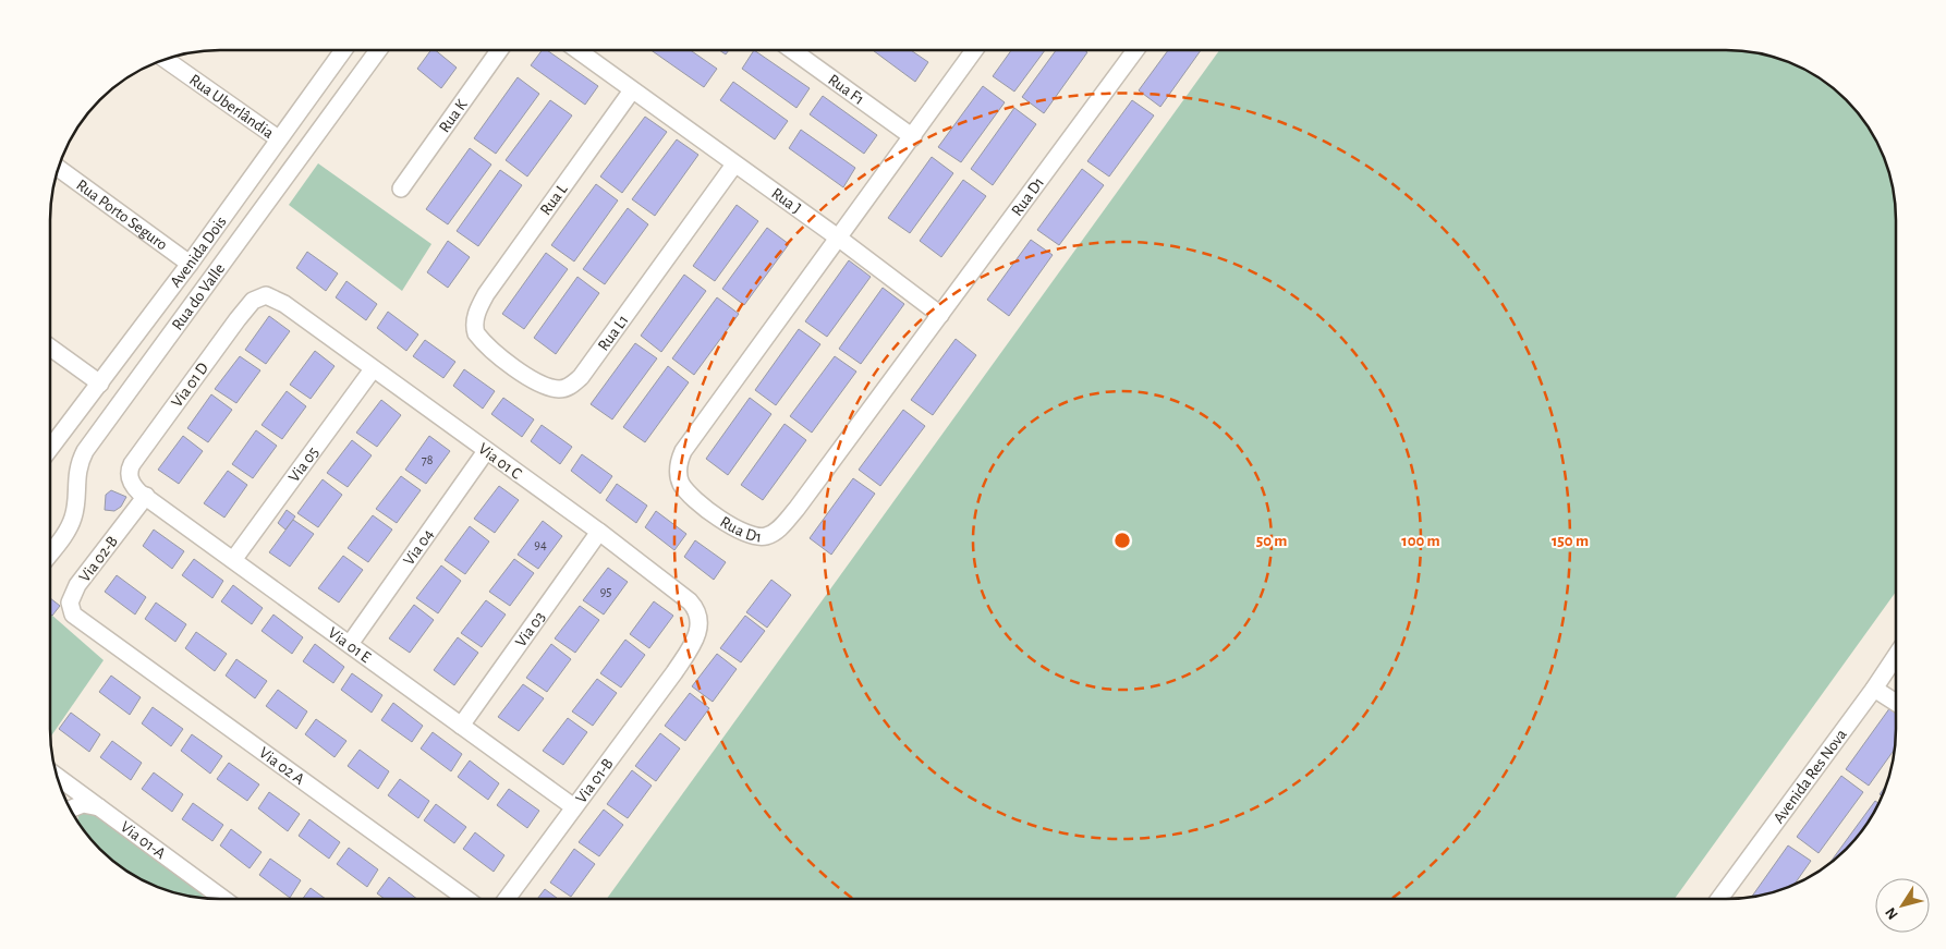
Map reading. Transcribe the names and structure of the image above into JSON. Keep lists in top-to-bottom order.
{
  "streets": {
    "street": [
      "Rua F1",
      "Rua Uberlândia",
      "Rua K",
      "Rua D1",
      "Rua L",
      "Rua J",
      "Rua Porto Seguro",
      "Avenida Dois",
      "Rua do Valle",
      "Rua L1",
      "Via 01 D",
      "Via 01 C",
      "Via 05",
      "Via 04",
      "Via 02-B",
      "Via 03",
      "Via 01 E",
      "Via 02 A",
      "Avenida Res Nova",
      "Via 01-B",
      "Via 01-A"
    ]
  },
  "crossings": [
    ["Rua F1", "Rua D1"],
    ["Rua Uberlândia", "Avenida Dois"],
    ["Rua D1", "Rua J"],
    ["Rua L", "Rua J"],
    ["Rua L", "Rua L1"],
    ["Rua J", "Rua L1"],
    ["Rua Porto Seguro", "Avenida Dois"],
    ["Via 01 D", "Via 01 C"],
    ["Via 01 D", "Via 01 E"],
    ["Via 01 C", "Via 05"],
    ["Via 01 C", "Via 04"],
    ["Via 01 C", "Via 03"],
    ["Via 01 C", "Via 01-B"],
    ["Via 05", "Via 01 E"],
    ["Via 04", "Via 01 E"],
    ["Via 02-B", "Via 01 E"],
    ["Via 02-B", "Via 02 A"],
    ["Via 03", "Via 01 E"],
    ["Via 01 E", "Via 01-B"]
  ],
  "house_numbers": ["78", "94", "95"],
  "north": "bottom left",
  "rings": ["50 m", "100 m", "150 m"]
}
